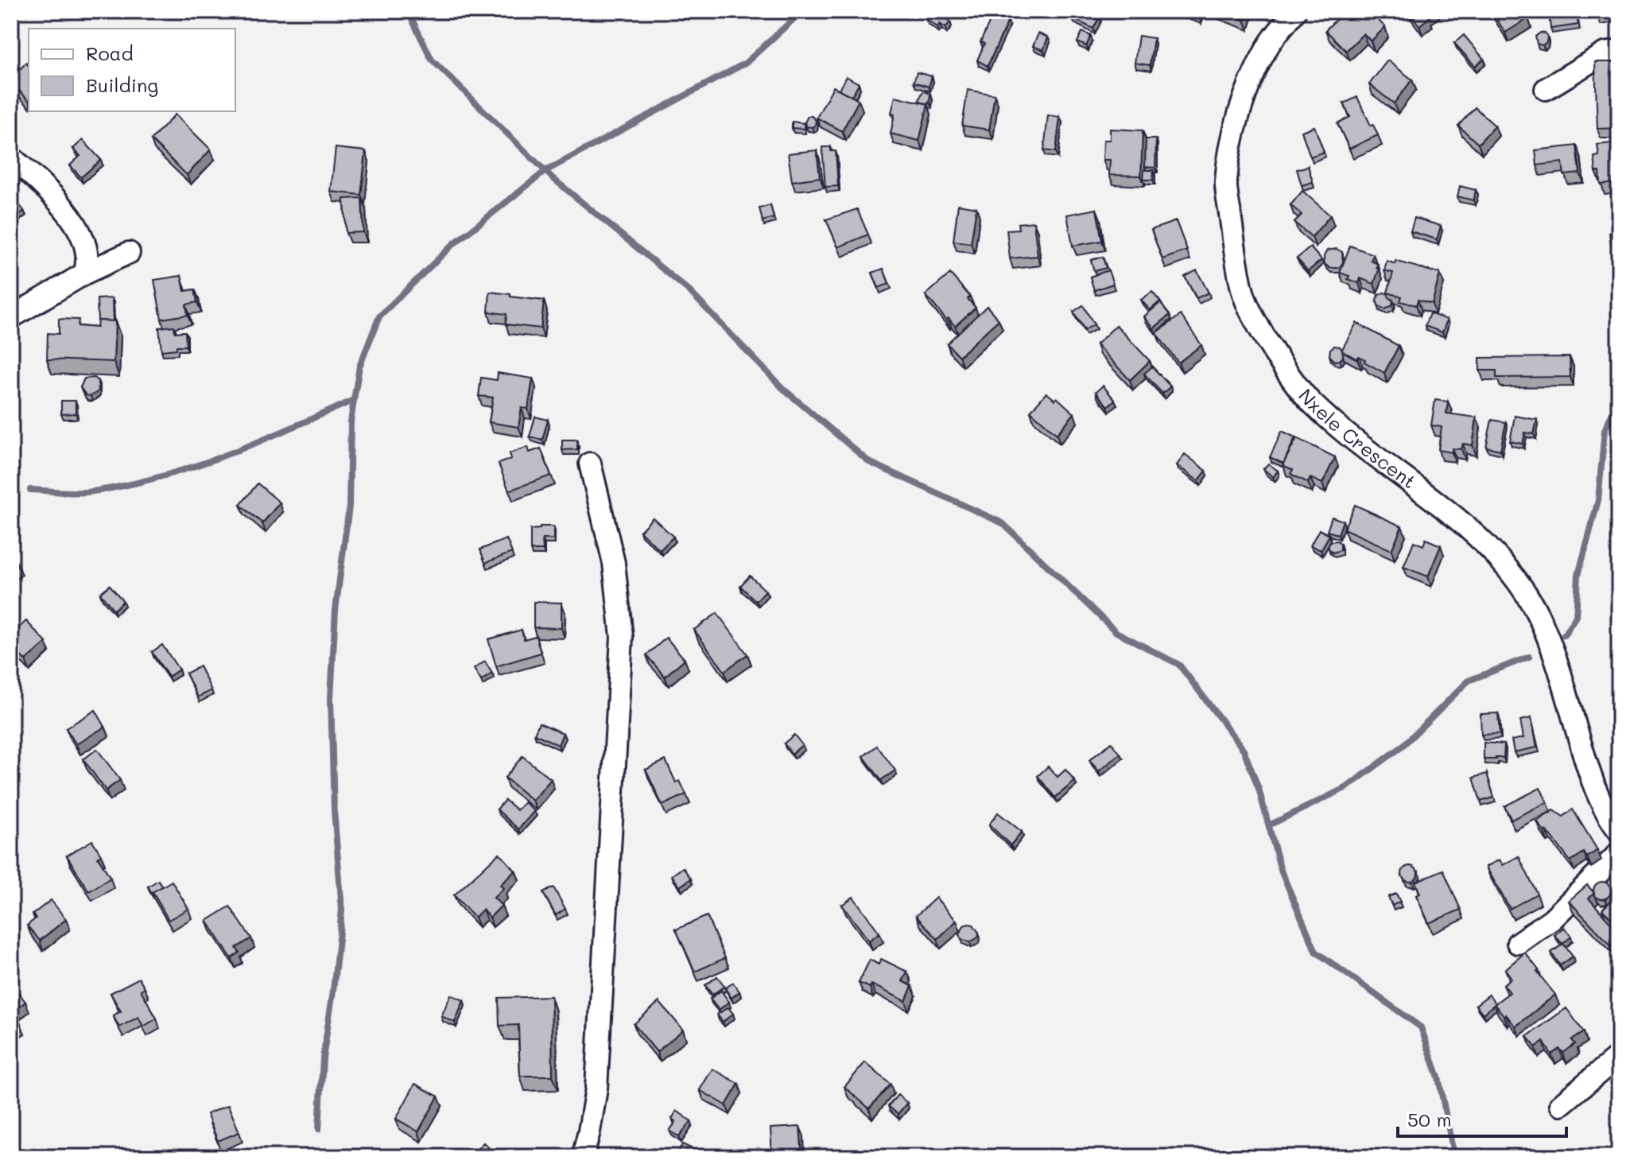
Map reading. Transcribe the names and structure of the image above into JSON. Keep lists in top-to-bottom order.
{
  "streets": {
    "street": ["Nxele Crescent"]
  },
  "legend": ["Road", "Building"],
  "scale_bar": "50 m"
}
